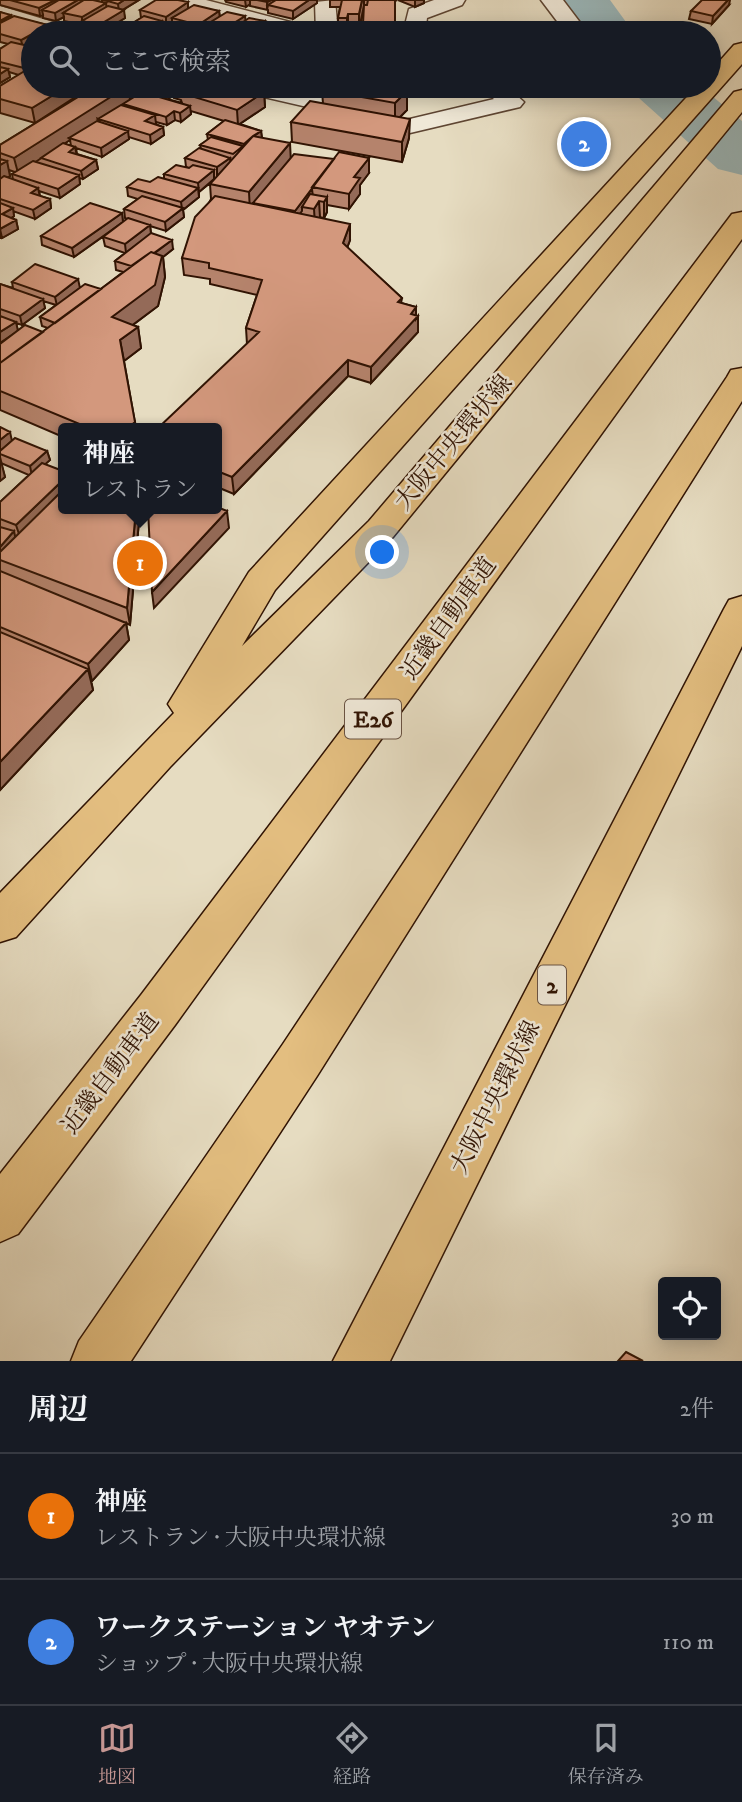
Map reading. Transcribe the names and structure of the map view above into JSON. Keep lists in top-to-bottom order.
{
  "streets": {
    "main road": [
      "大阪中央環状線",
      "近畿自動車道",
      "E26",
      "2"
    ]
  },
  "page": {
    "search": "ここで検索",
    "pins": ["2", "1"],
    "popup": ["神座", "レストラン"],
    "heading": ["周辺", "2件"],
    "list": [
      {
        "mark": "1",
        "name": "神座",
        "note": "レストラン · 大阪中央環状線",
        "value": "30 m"
      },
      {
        "mark": "2",
        "name": "ワークステーション ヤオテン",
        "note": "ショップ · 大阪中央環状線",
        "value": "110 m"
      }
    ],
    "nav": ["地図", "経路", "保存済み"]
  }
}
